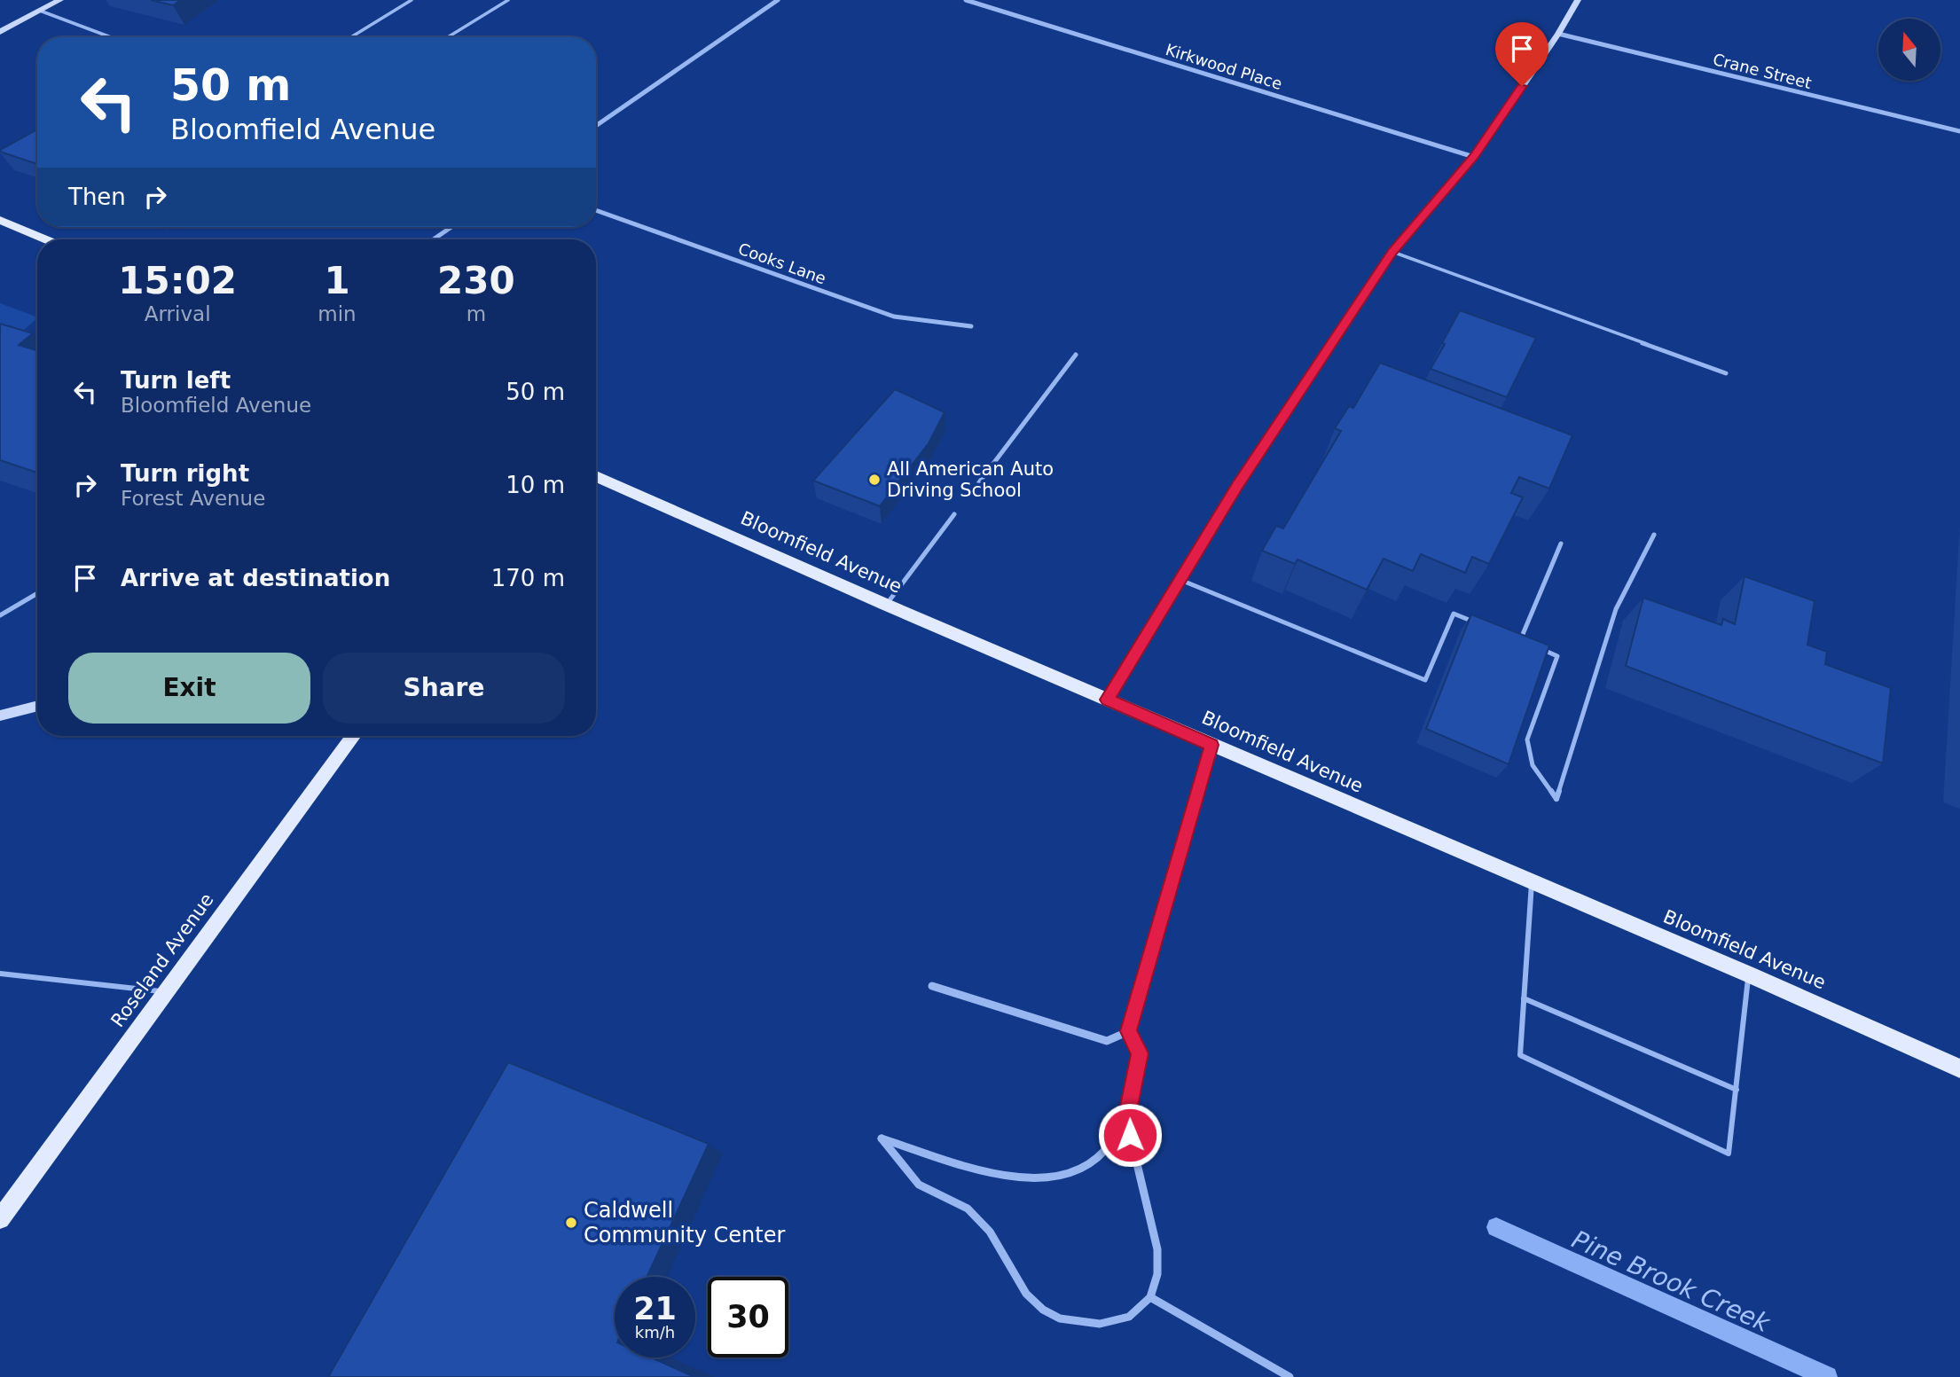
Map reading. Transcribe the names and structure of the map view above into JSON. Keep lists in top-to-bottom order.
{
  "streets": {
    "main road": ["Bloomfield Avenue", "Roseland Avenue"],
    "street": ["Kirkwood Place", "Crane Street", "Cooks Lane"]
  },
  "water": ["Pine Brook Creek"],
  "places": ["All American Auto Driving School", "Caldwell Community Center"],
  "north": "top",
  "page": {
    "turn": ["50 m", "Bloomfield Avenue"],
    "then": "Then",
    "eta": [
      "15:02",
      "Arrival",
      "1",
      "min",
      "230",
      "m"
    ],
    "list": [
      {
        "name": "Turn left",
        "note": "Bloomfield Avenue",
        "value": "50 m"
      },
      {
        "name": "Turn right",
        "note": "Forest Avenue",
        "value": "10 m"
      },
      {
        "name": "Arrive at destination",
        "value": "170 m"
      }
    ],
    "buttons": ["Exit", "Share"],
    "speed": "21 km/h",
    "limit": "30"
  }
}
